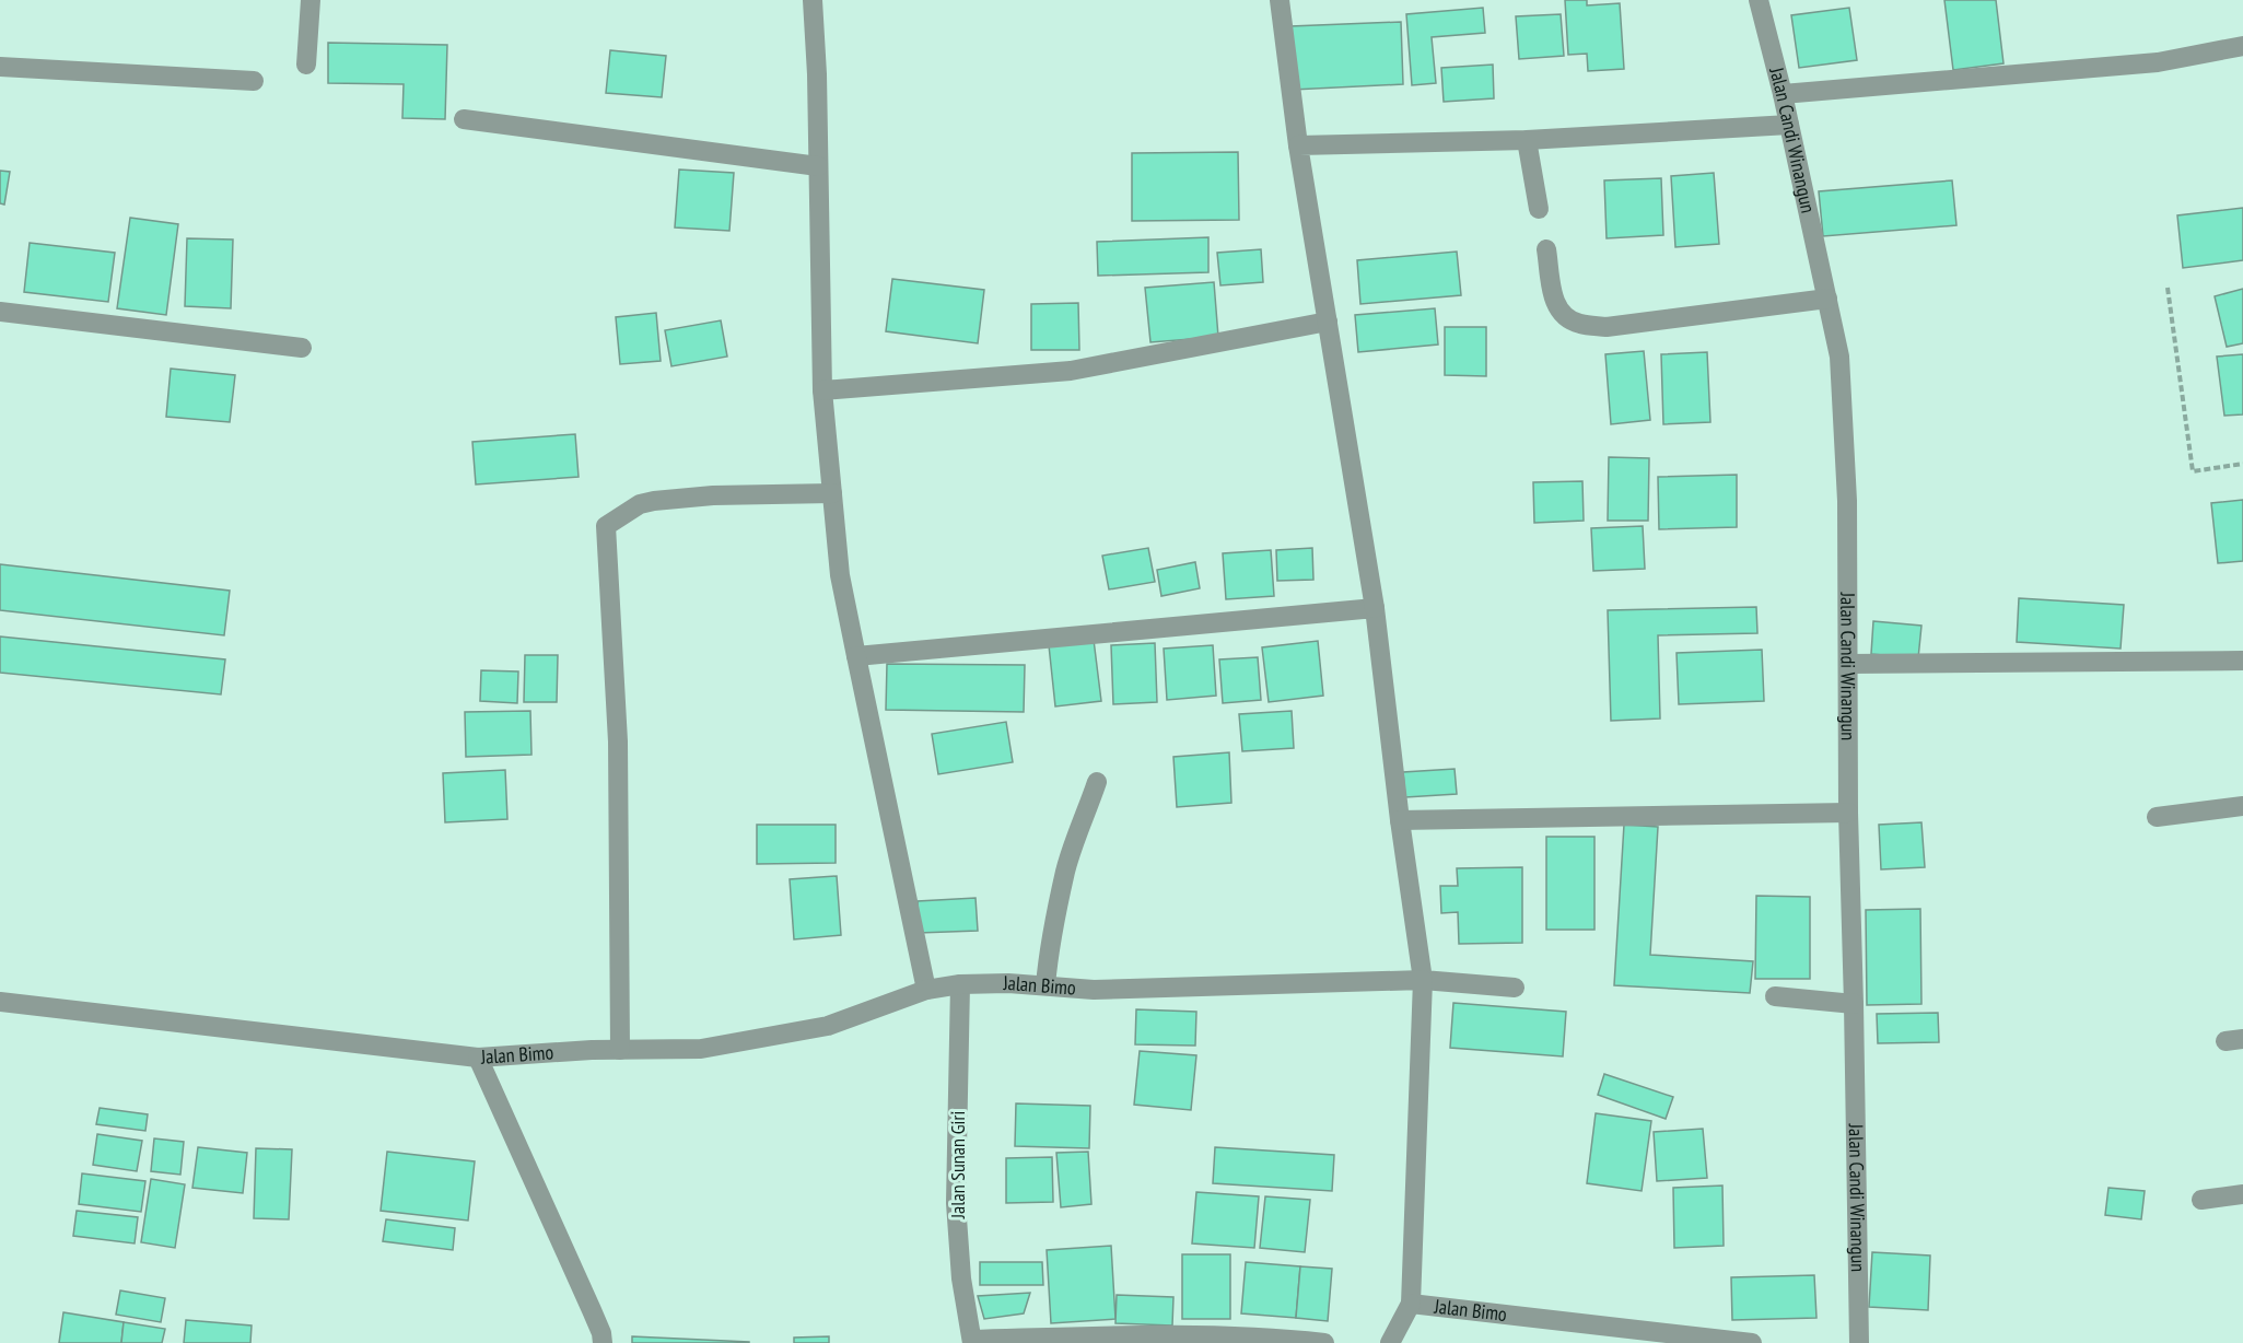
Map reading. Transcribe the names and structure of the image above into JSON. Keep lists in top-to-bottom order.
{
  "streets": {
    "street": ["Jalan Candi Winangun", "Jalan Bimo", "Jalan Sunan Giri"]
  },
  "crossings": [
    ["Jalan Bimo", "Jalan Sunan Giri"]
  ]
}
